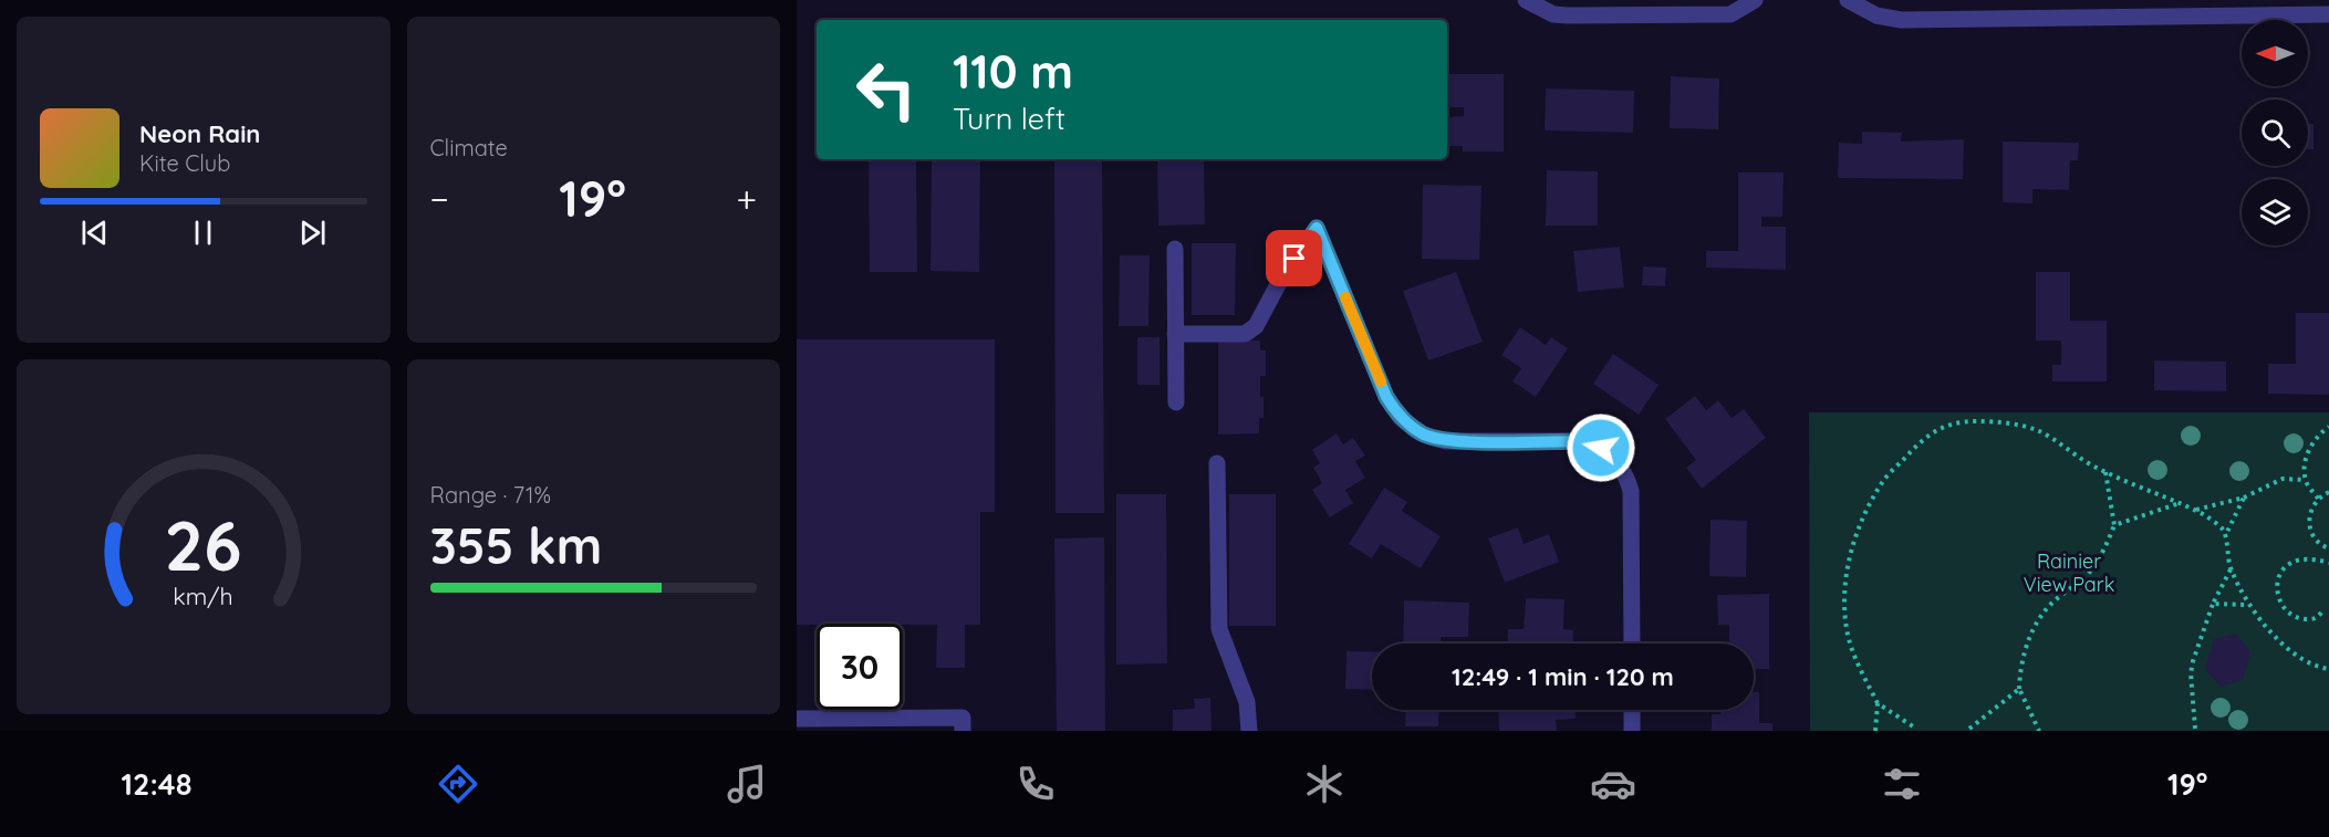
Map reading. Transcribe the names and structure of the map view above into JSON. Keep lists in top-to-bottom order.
{
  "parks": ["Rainier View Park"],
  "north": "left",
  "page": {
    "tile": [
      "Climate",
      ["Range · 71%", "355 km"]
    ],
    "turn": ["110 m", "Turn left"],
    "song": ["Neon Rain", "Kite Club"],
    "heat": ["−", "19°", "+"],
    "limit": "30",
    "trip": "12:49 · 1 min · 120 m",
    "tabs": ["12:48", "19°"],
    "gauge": ["26", "km/h"]
  }
}
